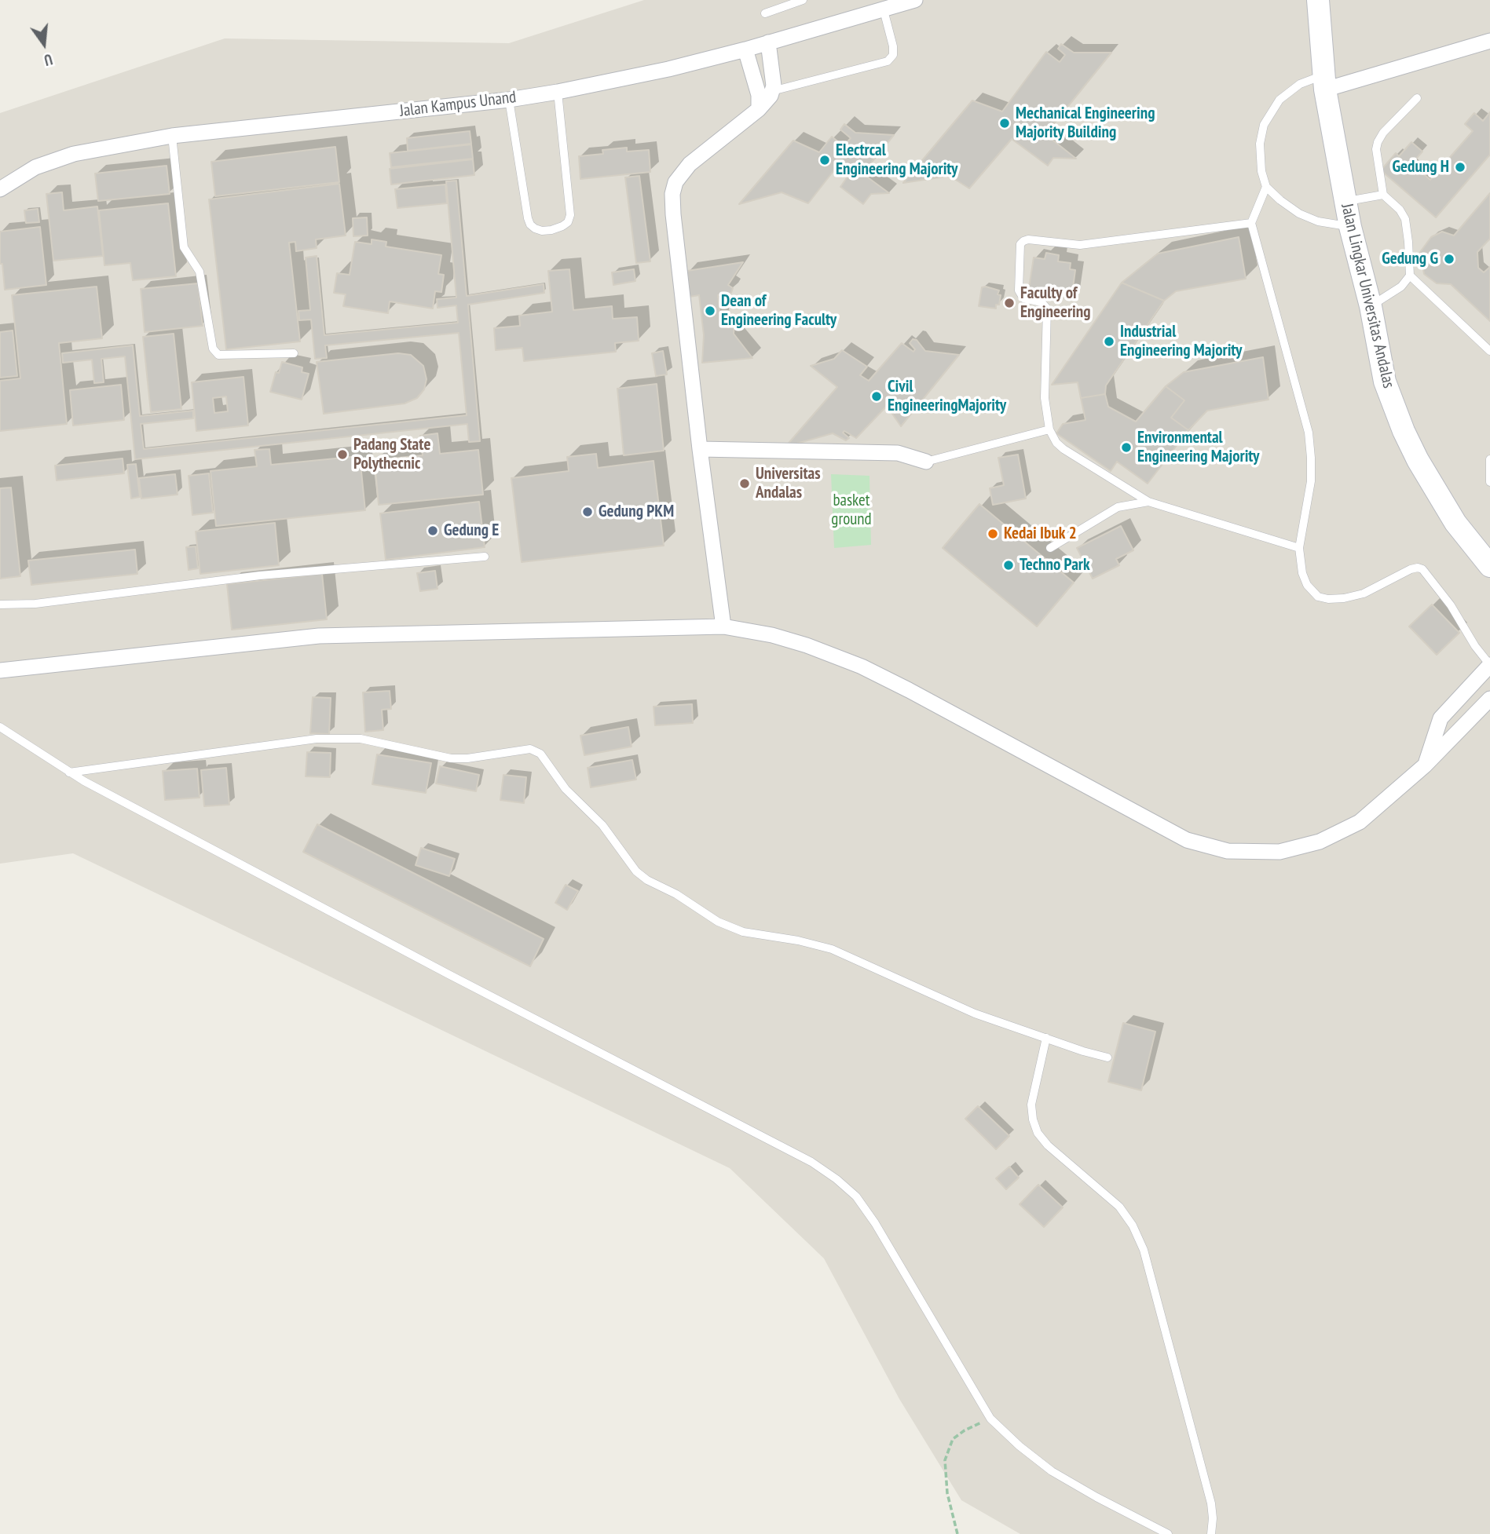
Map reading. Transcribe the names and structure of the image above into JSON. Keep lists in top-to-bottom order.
{
  "streets": {
    "street": ["Jalan Kampus Unand", "Jalan Lingkar Universitas Andalas"]
  },
  "parks": ["basket ground"],
  "places": [
    "Mechanical Engineering Majority Building",
    "Electrcal Engineering Majority",
    "Gedung H",
    "Gedung G",
    "Faculty of Engineering",
    "Dean of Engineering Faculty",
    "Industrial Engineering Majority",
    "Civil EngineeringMajority",
    "Environmental Engineering Majority",
    "Padang State Polythecnic",
    "Universitas Andalas",
    "Gedung PKM",
    "Gedung E",
    "Kedai Ibuk 2",
    "Techno Park"
  ],
  "north": "bottom"
}
